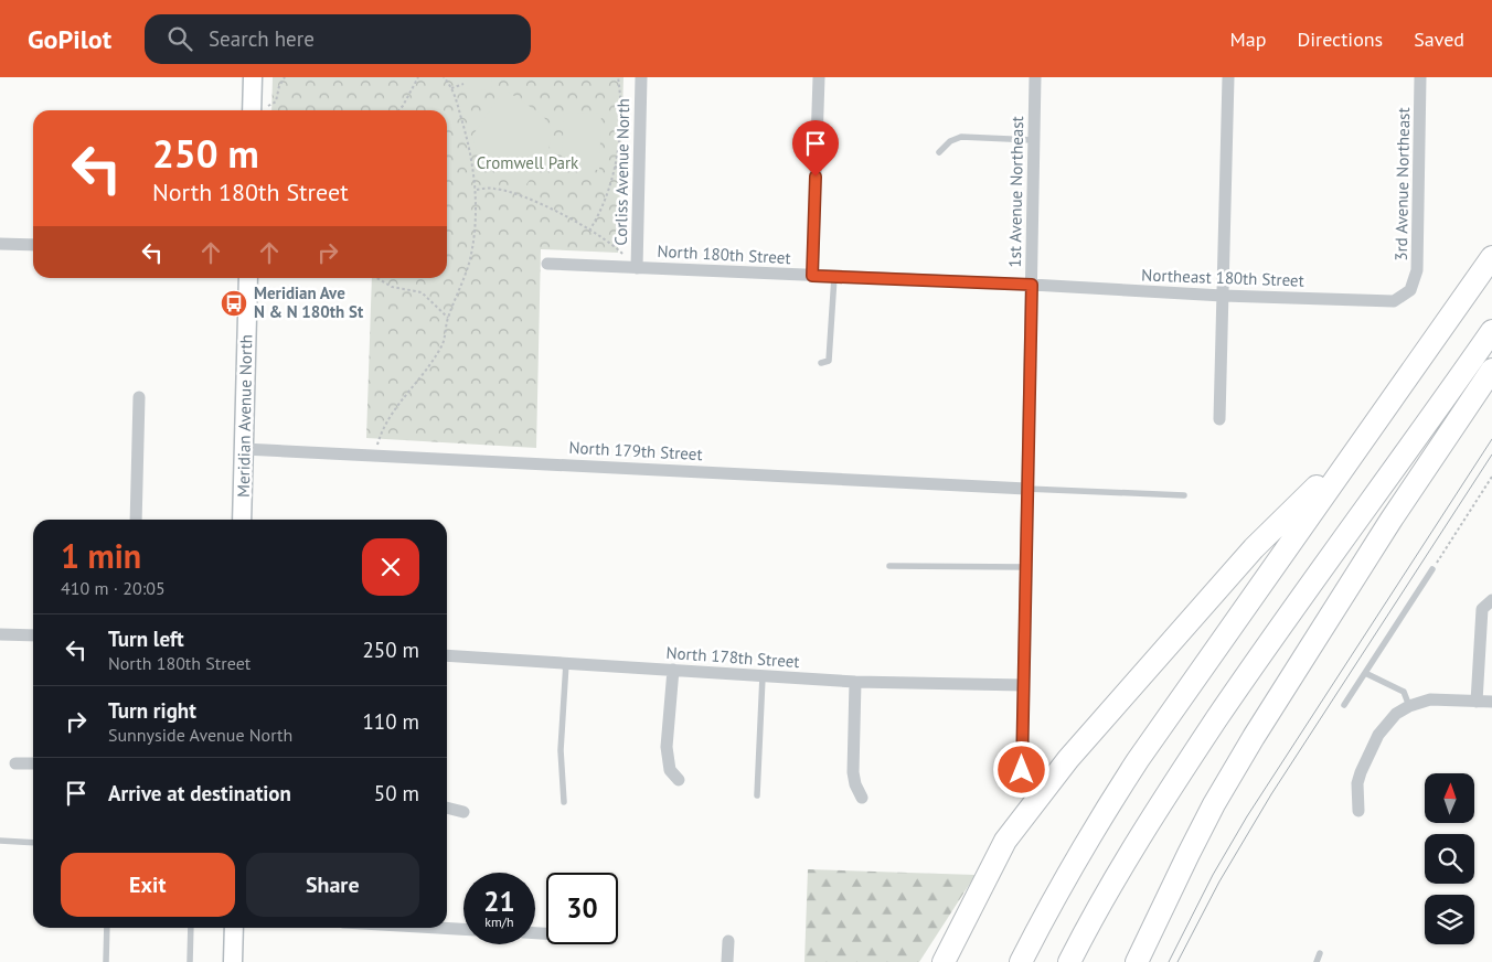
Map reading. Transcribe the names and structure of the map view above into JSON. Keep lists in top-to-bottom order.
{
  "streets": {
    "street": [
      "Corliss Avenue North",
      "3rd Avenue Northeast",
      "1st Avenue Northeast",
      "North 180th Street",
      "Northeast 180th Street",
      "Meridian Avenue North",
      "North 179th Street",
      "North 178th Street"
    ]
  },
  "crossings": [
    ["Corliss Avenue North", "North 180th Street"],
    ["3rd Avenue Northeast", "Northeast 180th Street"],
    ["1st Avenue Northeast", "North 180th Street"],
    ["1st Avenue Northeast", "Northeast 180th Street"],
    ["1st Avenue Northeast", "North 179th Street"],
    ["1st Avenue Northeast", "North 178th Street"],
    ["North 180th Street", "Northeast 180th Street"],
    ["Meridian Avenue North", "North 179th Street"]
  ],
  "parks": ["Cromwell Park"],
  "places": {
    "bus stop": ["Meridian Ave N & N 180th St"]
  },
  "north": "top",
  "page": {
    "header": "GoPilot",
    "search": "Search here",
    "nav": ["Map", "Directions", "Saved"],
    "turn": ["250 m", "North 180th Street"],
    "heading": ["1 min", "410 m · 20:05"],
    "list": [
      {
        "name": "Turn left",
        "note": "North 180th Street",
        "value": "250 m"
      },
      {
        "name": "Turn right",
        "note": "Sunnyside Avenue North",
        "value": "110 m"
      },
      {
        "name": "Arrive at destination",
        "value": "50 m"
      }
    ],
    "buttons": ["Exit", "Share"],
    "speed": "21 km/h",
    "limit": "30"
  }
}
